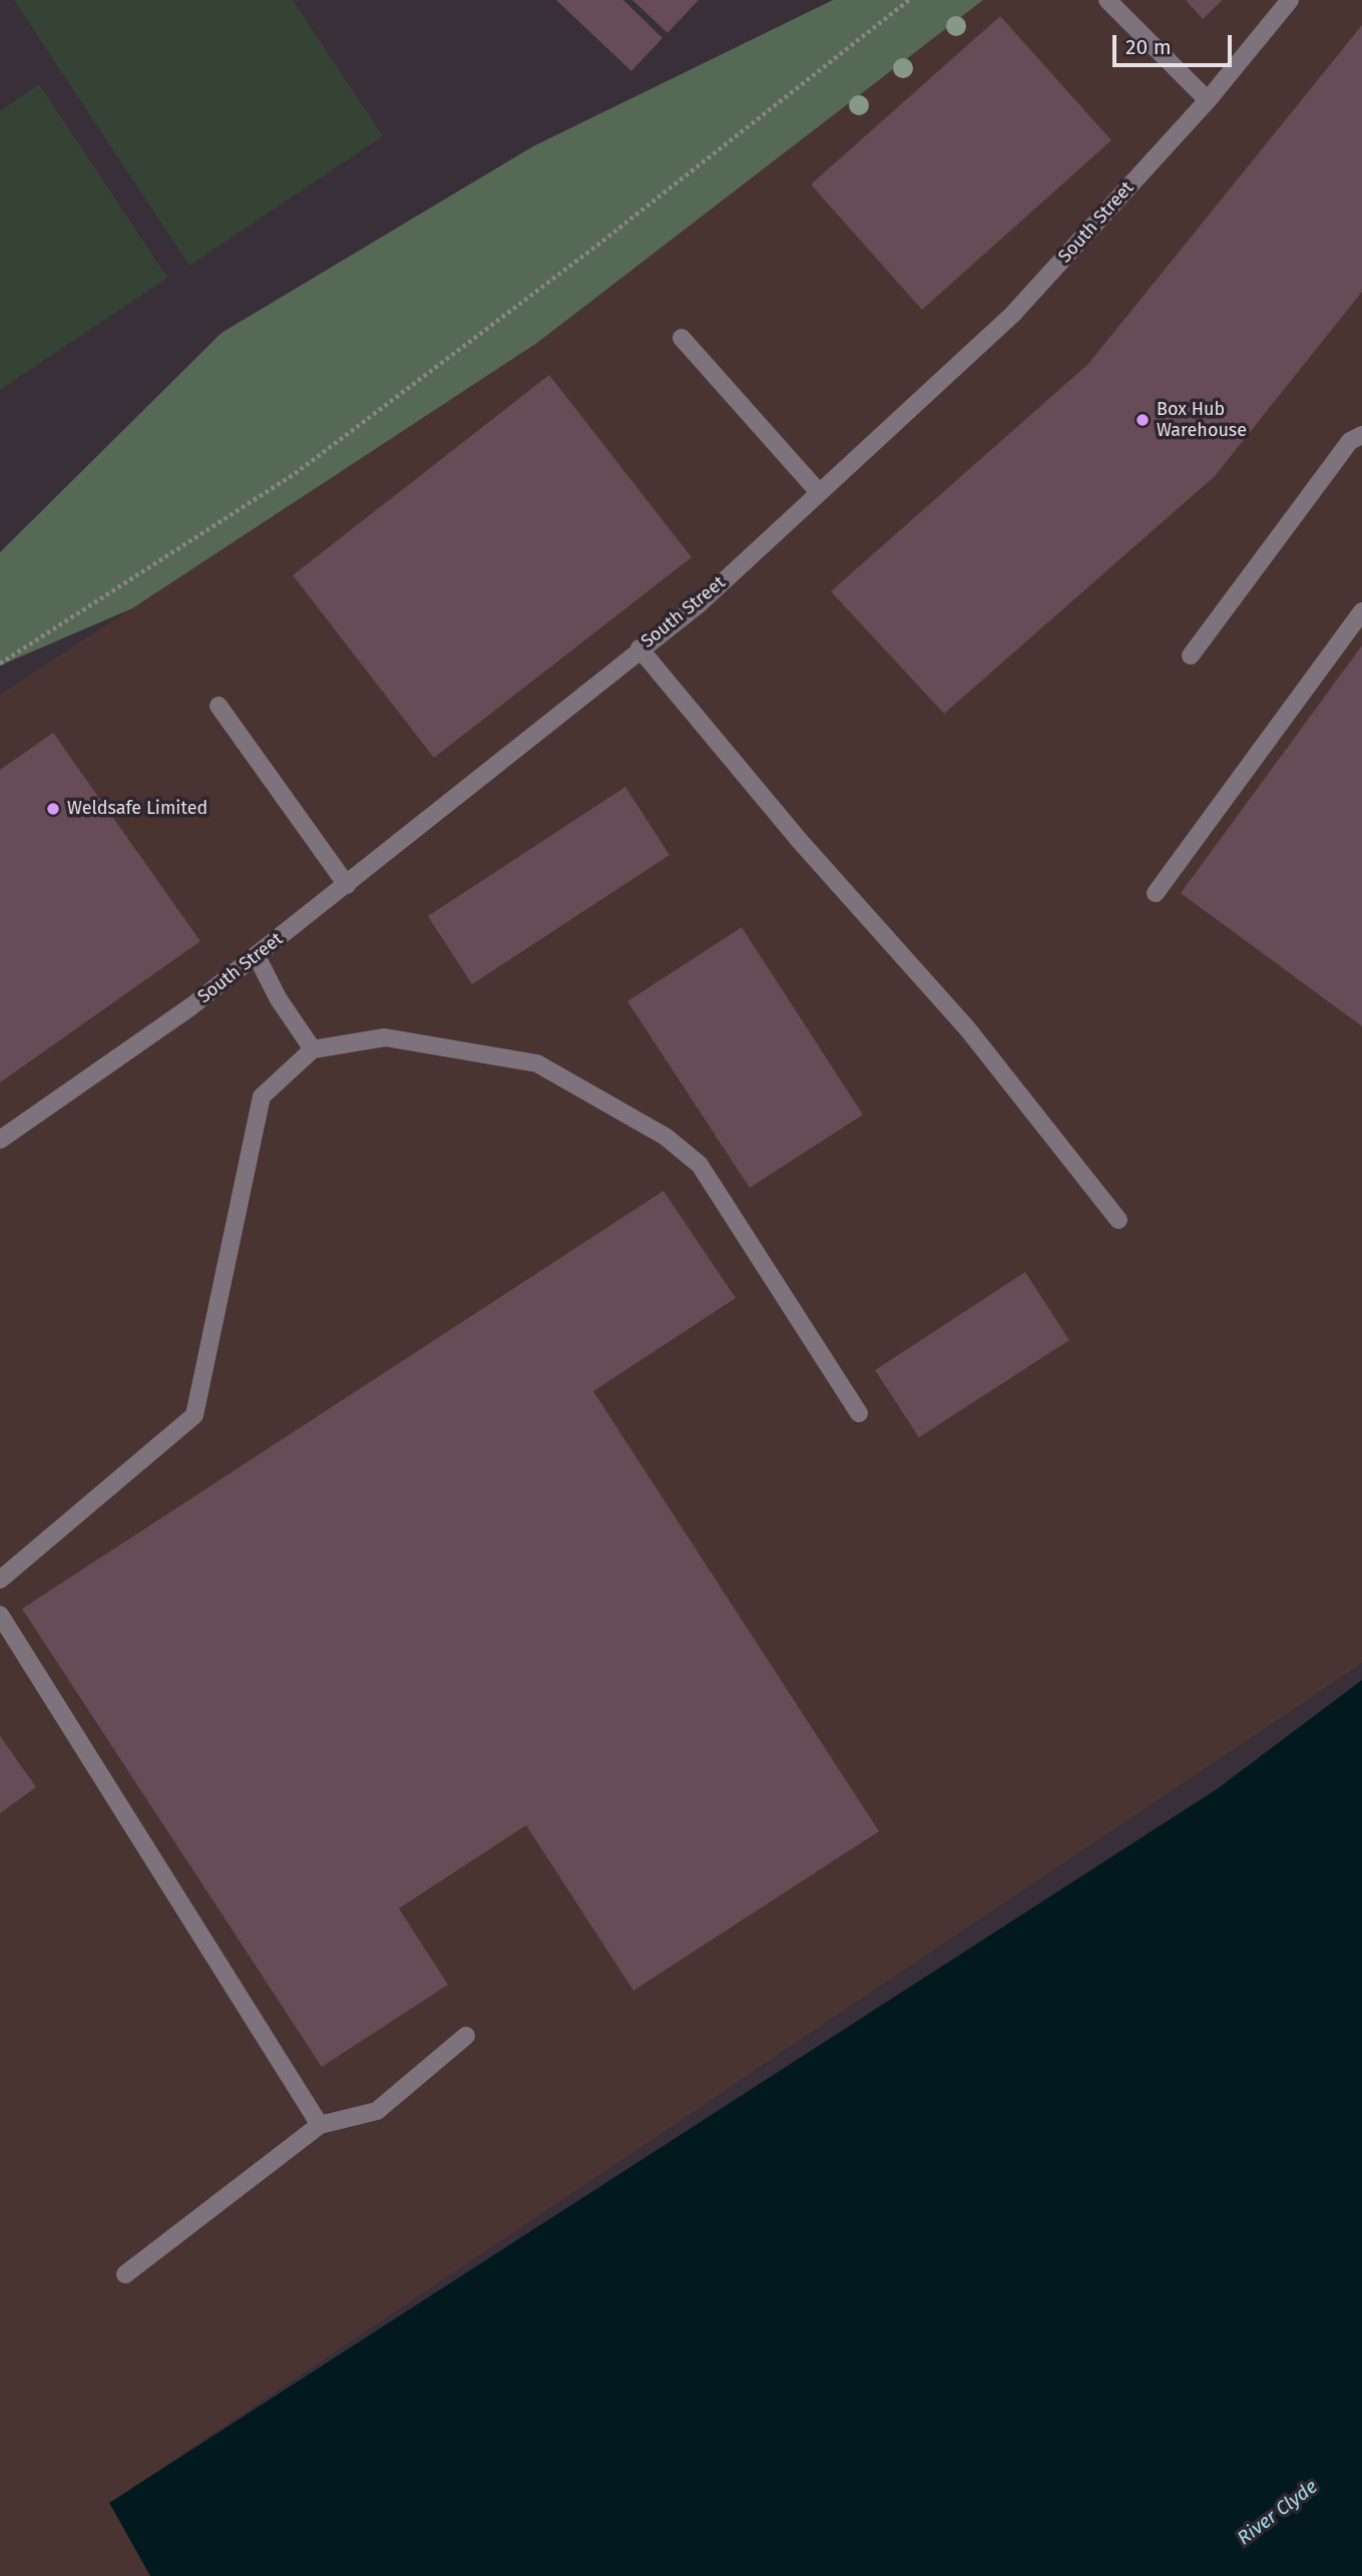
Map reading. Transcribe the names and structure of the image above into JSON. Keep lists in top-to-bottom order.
{
  "streets": {
    "street": ["South Street"]
  },
  "water": ["River Clyde"],
  "places": ["Box Hub Warehouse", "Weldsafe Limited"],
  "scale_bar": "20 m"
}
